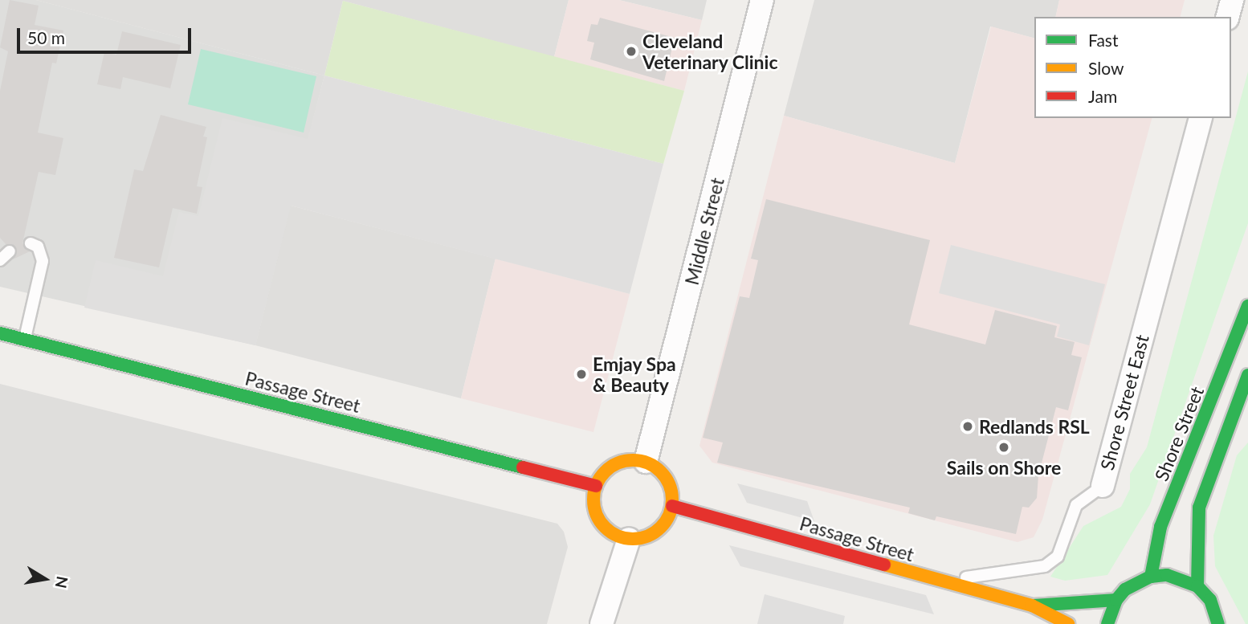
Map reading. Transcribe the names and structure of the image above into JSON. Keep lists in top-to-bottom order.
{
  "streets": {
    "street": [
      "Middle Street",
      "Passage Street",
      "Shore Street East",
      "Shore Street"
    ]
  },
  "crossings": [
    ["Middle Street", "Passage Street"],
    ["Passage Street", "Shore Street East"]
  ],
  "places": [
    "Cleveland Veterinary Clinic",
    "Emjay Spa & Beauty",
    "Redlands RSL",
    "Sails on Shore"
  ],
  "legend": ["Fast", "Slow", "Jam"],
  "scale_bar": "50 m",
  "north": "right"
}
